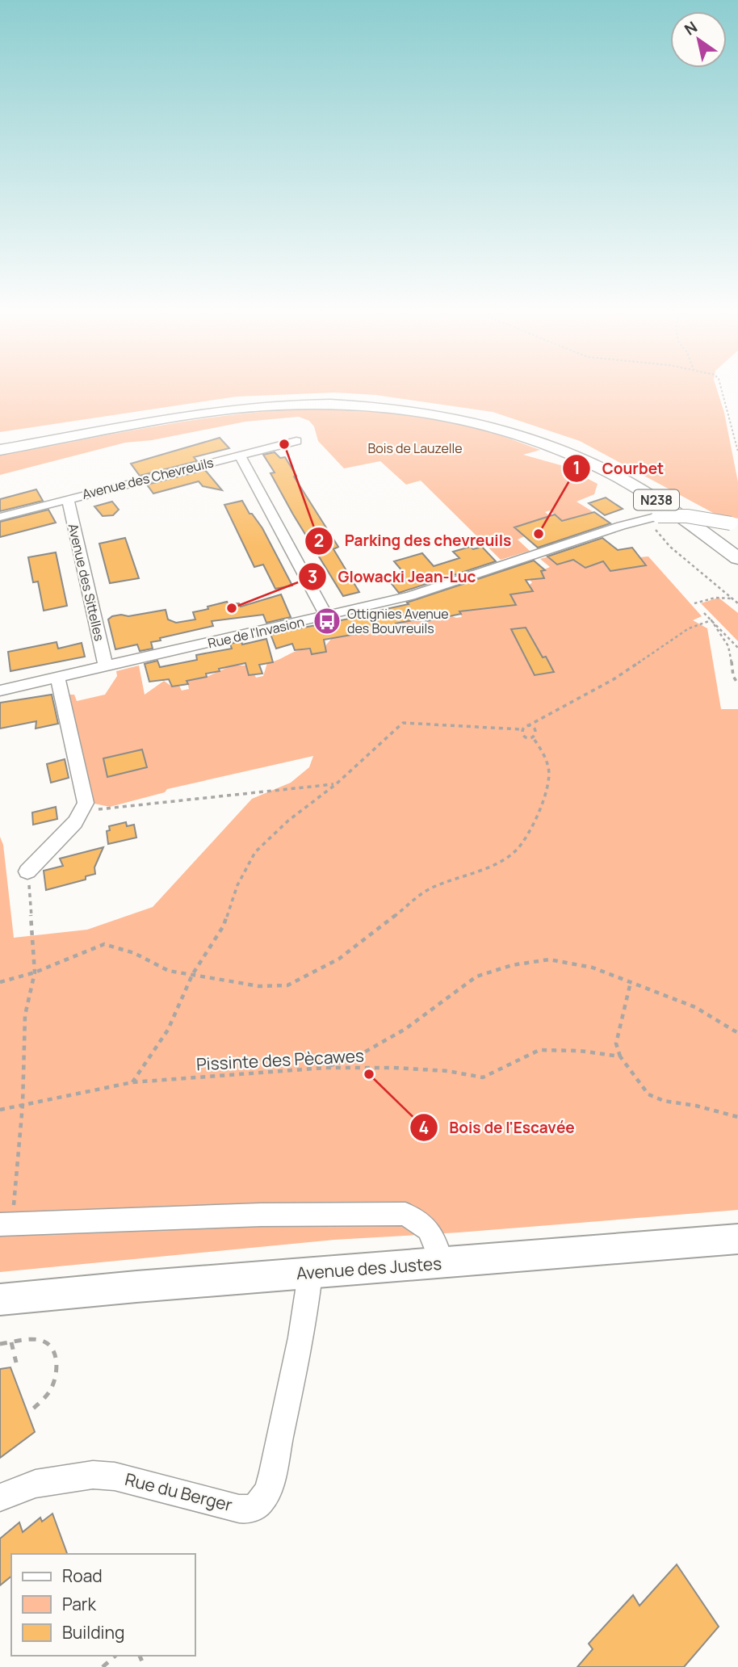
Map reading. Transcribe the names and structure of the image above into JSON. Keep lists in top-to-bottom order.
{
  "streets": {
    "highway": ["N238"],
    "main road": ["Avenue des Justes"],
    "street": [
      "Avenue des Chevreuils",
      "Avenue des Sittelles",
      "Rue de l'Invasion",
      "Rue du Berger"
    ],
    "path": ["Pissinte des Pècawes"]
  },
  "crossings": [
    ["Avenue des Chevreuils", "Avenue des Sittelles"],
    ["Avenue des Sittelles", "Rue de l'Invasion"],
    ["Avenue des Justes", "Rue du Berger"]
  ],
  "parks": ["Bois de Lauzelle"],
  "places": {
    "other": [
      "Parking des chevreuils",
      "Courbet",
      "Glowacki Jean-Luc",
      "Bois de l'Escavée"
    ],
    "bus stop": ["Ottignies Avenue des Bouvreuils"]
  },
  "legend": ["Road", "Park", "Building"],
  "north": "top left"
}
